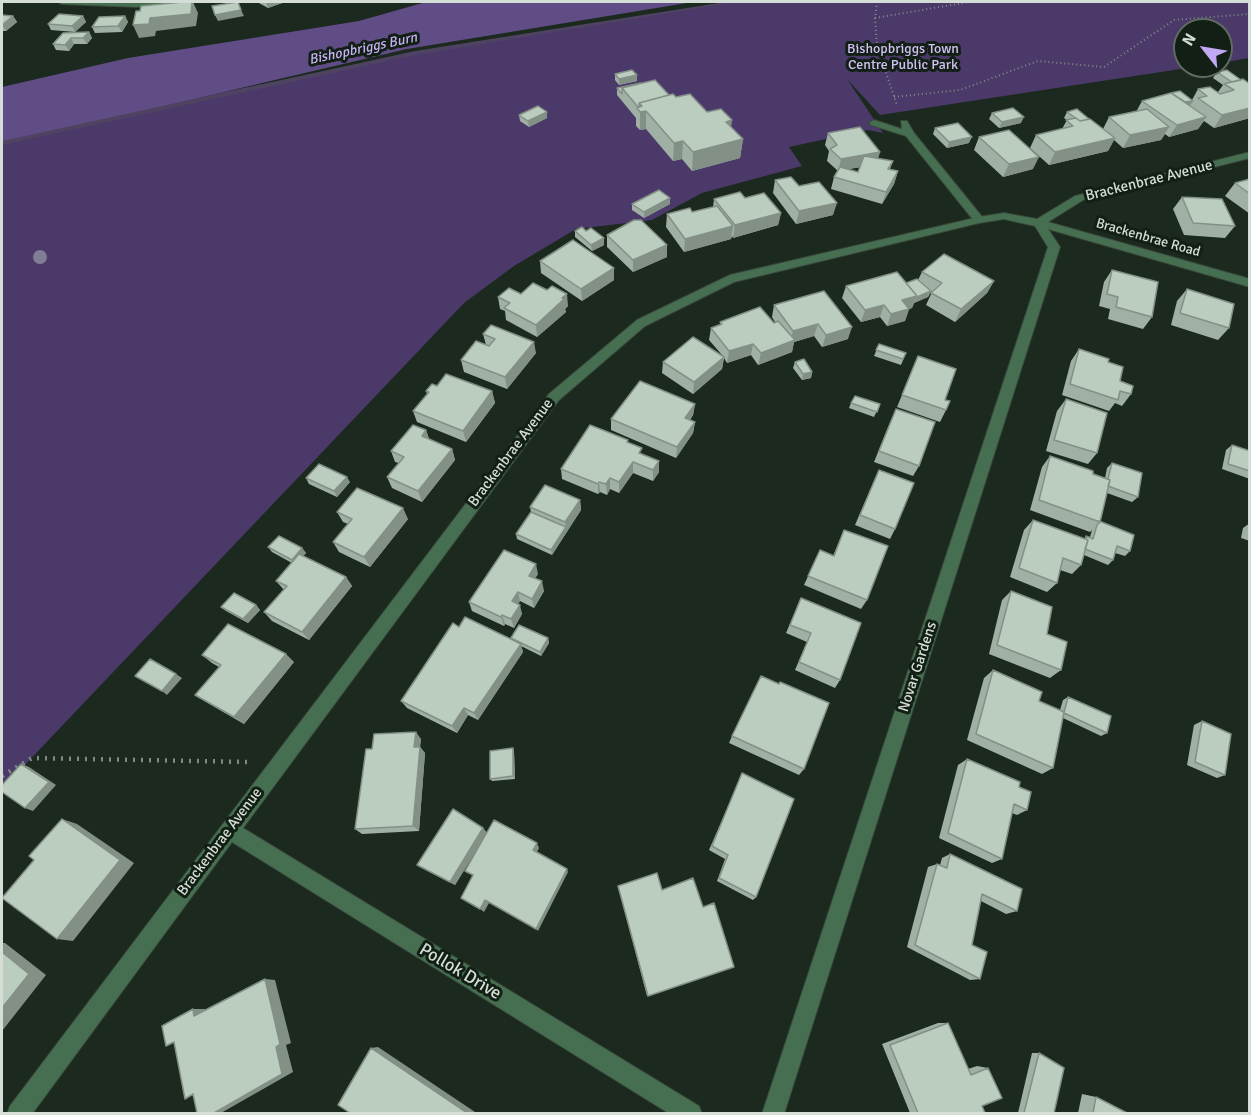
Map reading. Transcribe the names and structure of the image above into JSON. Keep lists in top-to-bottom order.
{
  "streets": {
    "street": [
      "Brackenbrae Avenue",
      "Brackenbrae Road",
      "Novar Gardens",
      "Pollok Drive"
    ]
  },
  "crossings": [
    ["Brackenbrae Avenue", "Brackenbrae Road"],
    ["Brackenbrae Avenue", "Novar Gardens"],
    ["Brackenbrae Avenue", "Pollok Drive"],
    ["Brackenbrae Road", "Novar Gardens"]
  ],
  "water": ["Bishopbriggs Burn"],
  "parks": ["Bishopbriggs Town Centre Public Park"],
  "north": "top left"
}
